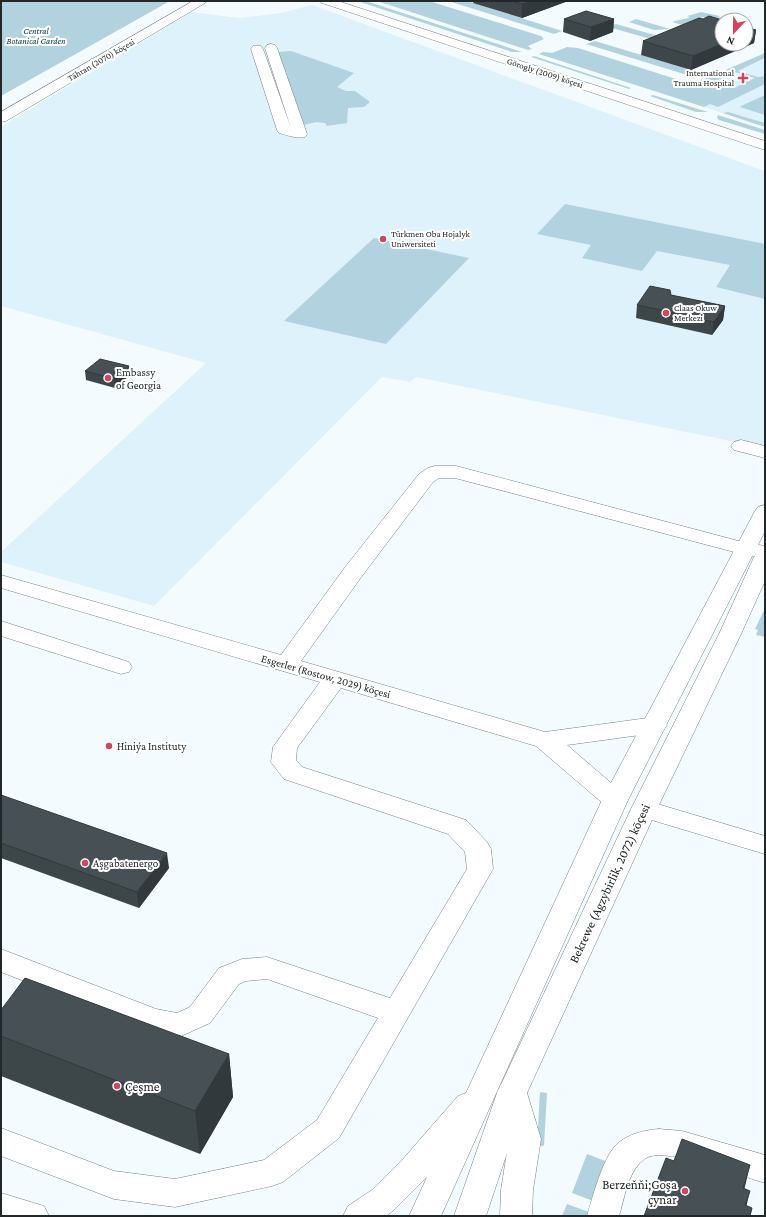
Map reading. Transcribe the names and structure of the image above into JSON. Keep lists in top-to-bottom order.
{
  "streets": {
    "street": [
      "Tähran (2070) köçesi",
      "Görogly (2009) köçesi",
      "Esgerler (Rostow, 2029) köçesi",
      "Bekrewe (Agzybirlik, 2072) köçesi"
    ]
  },
  "crossings": [
    ["Esgerler (Rostow, 2029) köçesi", "Bekrewe (Agzybirlik, 2072) köçesi"]
  ],
  "parks": ["Central Botanical Garden"],
  "places": {
    "health": ["International Trauma Hospital"],
    "other": [
      "Türkmen Oba Hojalyk Uniwersiteti",
      "Claas Okuw Merkezi",
      "Embassy of Georgia",
      "Hiniýa Instituty",
      "Aşgabatenergo",
      "Çeşme",
      "Berzeňňi;Goşa çynar"
    ]
  },
  "north": "bottom"
}
